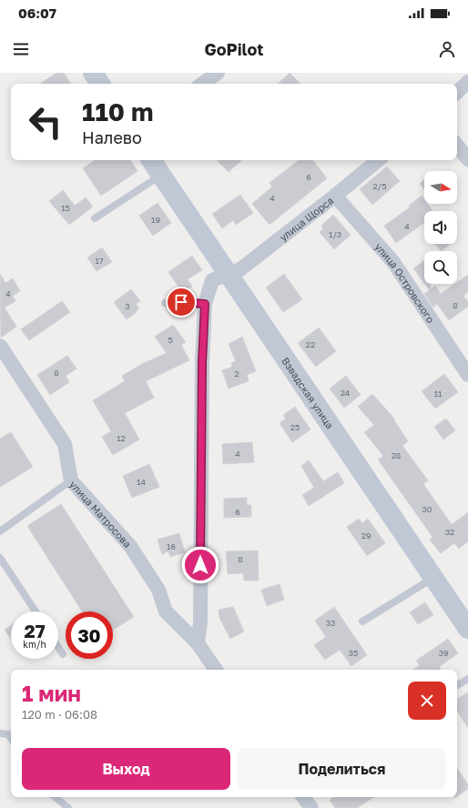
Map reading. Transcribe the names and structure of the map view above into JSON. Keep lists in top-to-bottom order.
{
  "streets": {
    "street": [
      "улица Щорса",
      "улица Островского",
      "Взвадская улица",
      "улица Матросова"
    ]
  },
  "crossings": [
    ["улица Щорса", "улица Островского"],
    ["улица Щорса", "Взвадская улица"],
    ["улица Щорса", "улица Матросова"]
  ],
  "house_numbers": [
    "6",
    "2/5",
    "4",
    "15",
    "19",
    "4",
    "1/3",
    "17",
    "4",
    "8",
    "3",
    "5",
    "22",
    "8",
    "2",
    "24",
    "11",
    "25",
    "12",
    "4",
    "28",
    "14",
    "30",
    "6",
    "32",
    "29",
    "16",
    "8",
    "33",
    "35",
    "39"
  ],
  "north": "right",
  "page": {
    "status": "06:07",
    "header": "GoPilot",
    "turn": ["110 m", "Налево"],
    "speed": "27 km/h",
    "limit": "30",
    "heading": ["1 мин", "120 m · 06:08"],
    "buttons": ["Выход", "Поделиться"]
  }
}
